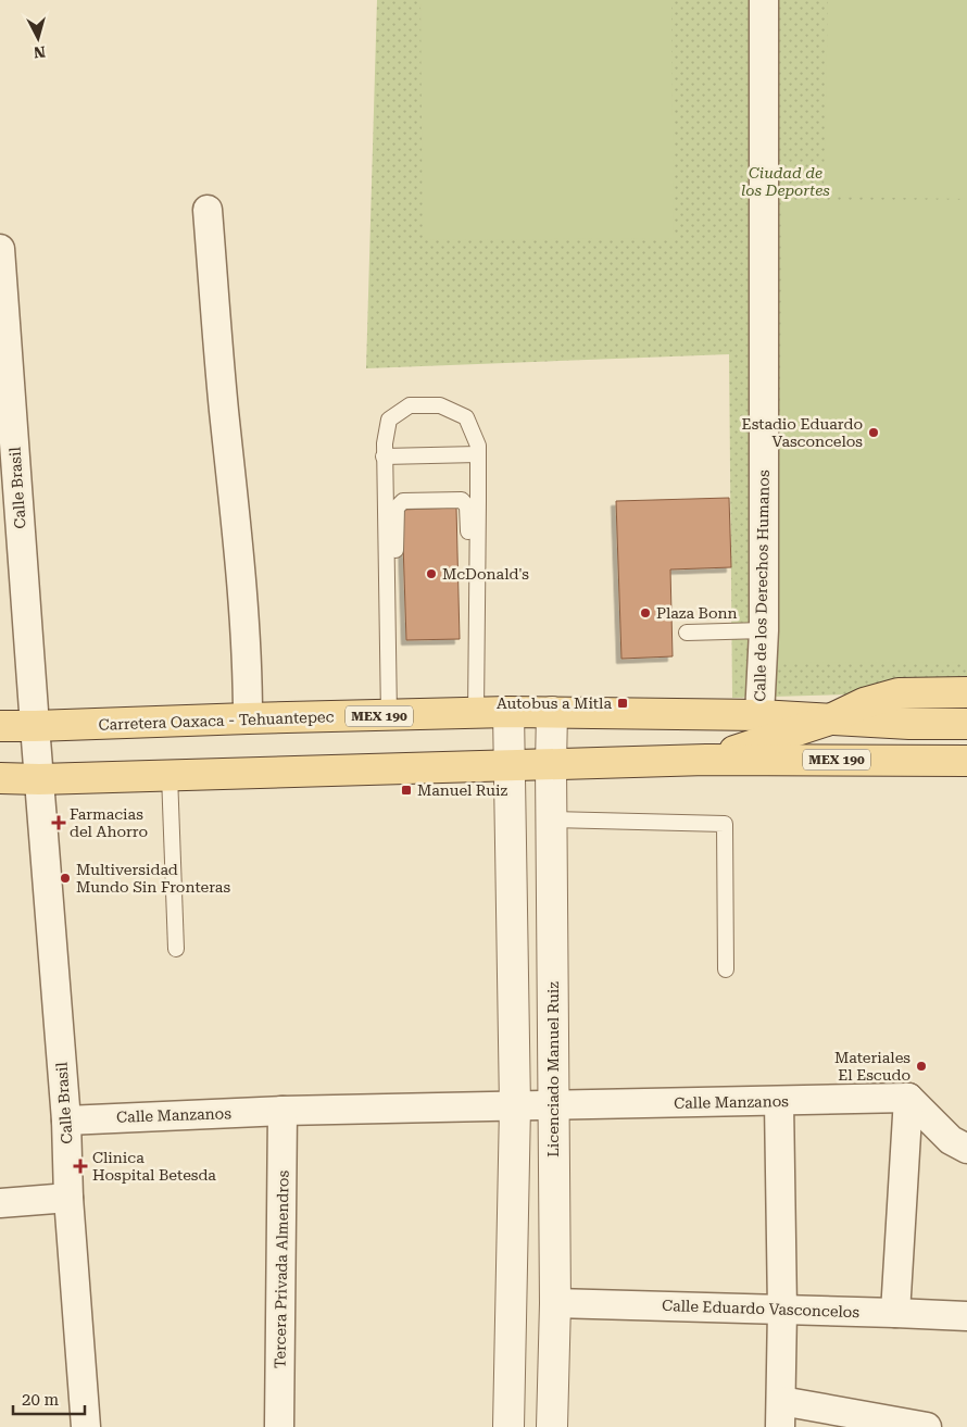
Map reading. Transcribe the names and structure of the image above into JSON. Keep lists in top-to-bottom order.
{
  "streets": {
    "main road": ["MEX 190", "Carretera Oaxaca - Tehuantepec"],
    "street": [
      "Calle Brasil",
      "Calle de los Derechos Humanos",
      "Licenciado Manuel Ruiz",
      "Calle Manzanos",
      "Tercera Privada Almendros",
      "Calle Eduardo Vasconcelos"
    ]
  },
  "crossings": [
    ["Calle Brasil", "MEX 190"],
    ["Calle Brasil", "Carretera Oaxaca - Tehuantepec"],
    ["Calle Brasil", "Calle Manzanos"],
    ["Calle de los Derechos Humanos", "MEX 190"],
    ["Calle de los Derechos Humanos", "Carretera Oaxaca - Tehuantepec"],
    ["MEX 190", "Carretera Oaxaca - Tehuantepec"],
    ["MEX 190", "Licenciado Manuel Ruiz"],
    ["Carretera Oaxaca - Tehuantepec", "Licenciado Manuel Ruiz"],
    ["Licenciado Manuel Ruiz", "Calle Manzanos"],
    ["Licenciado Manuel Ruiz", "Calle Eduardo Vasconcelos"],
    ["Calle Manzanos", "Tercera Privada Almendros"]
  ],
  "parks": ["Ciudad de los Deportes"],
  "places": {
    "other": [
      "Estadio Eduardo Vasconcelos",
      "McDonald's",
      "Plaza Bonn",
      "Multiversidad Mundo Sin Fronteras",
      "Materiales El Escudo"
    ],
    "transit": ["Autobus a Mitla", "Manuel Ruiz"],
    "health": ["Farmacias del Ahorro", "Clinica Hospital Betesda"]
  },
  "scale_bar": "20 m",
  "north": "bottom"
}
